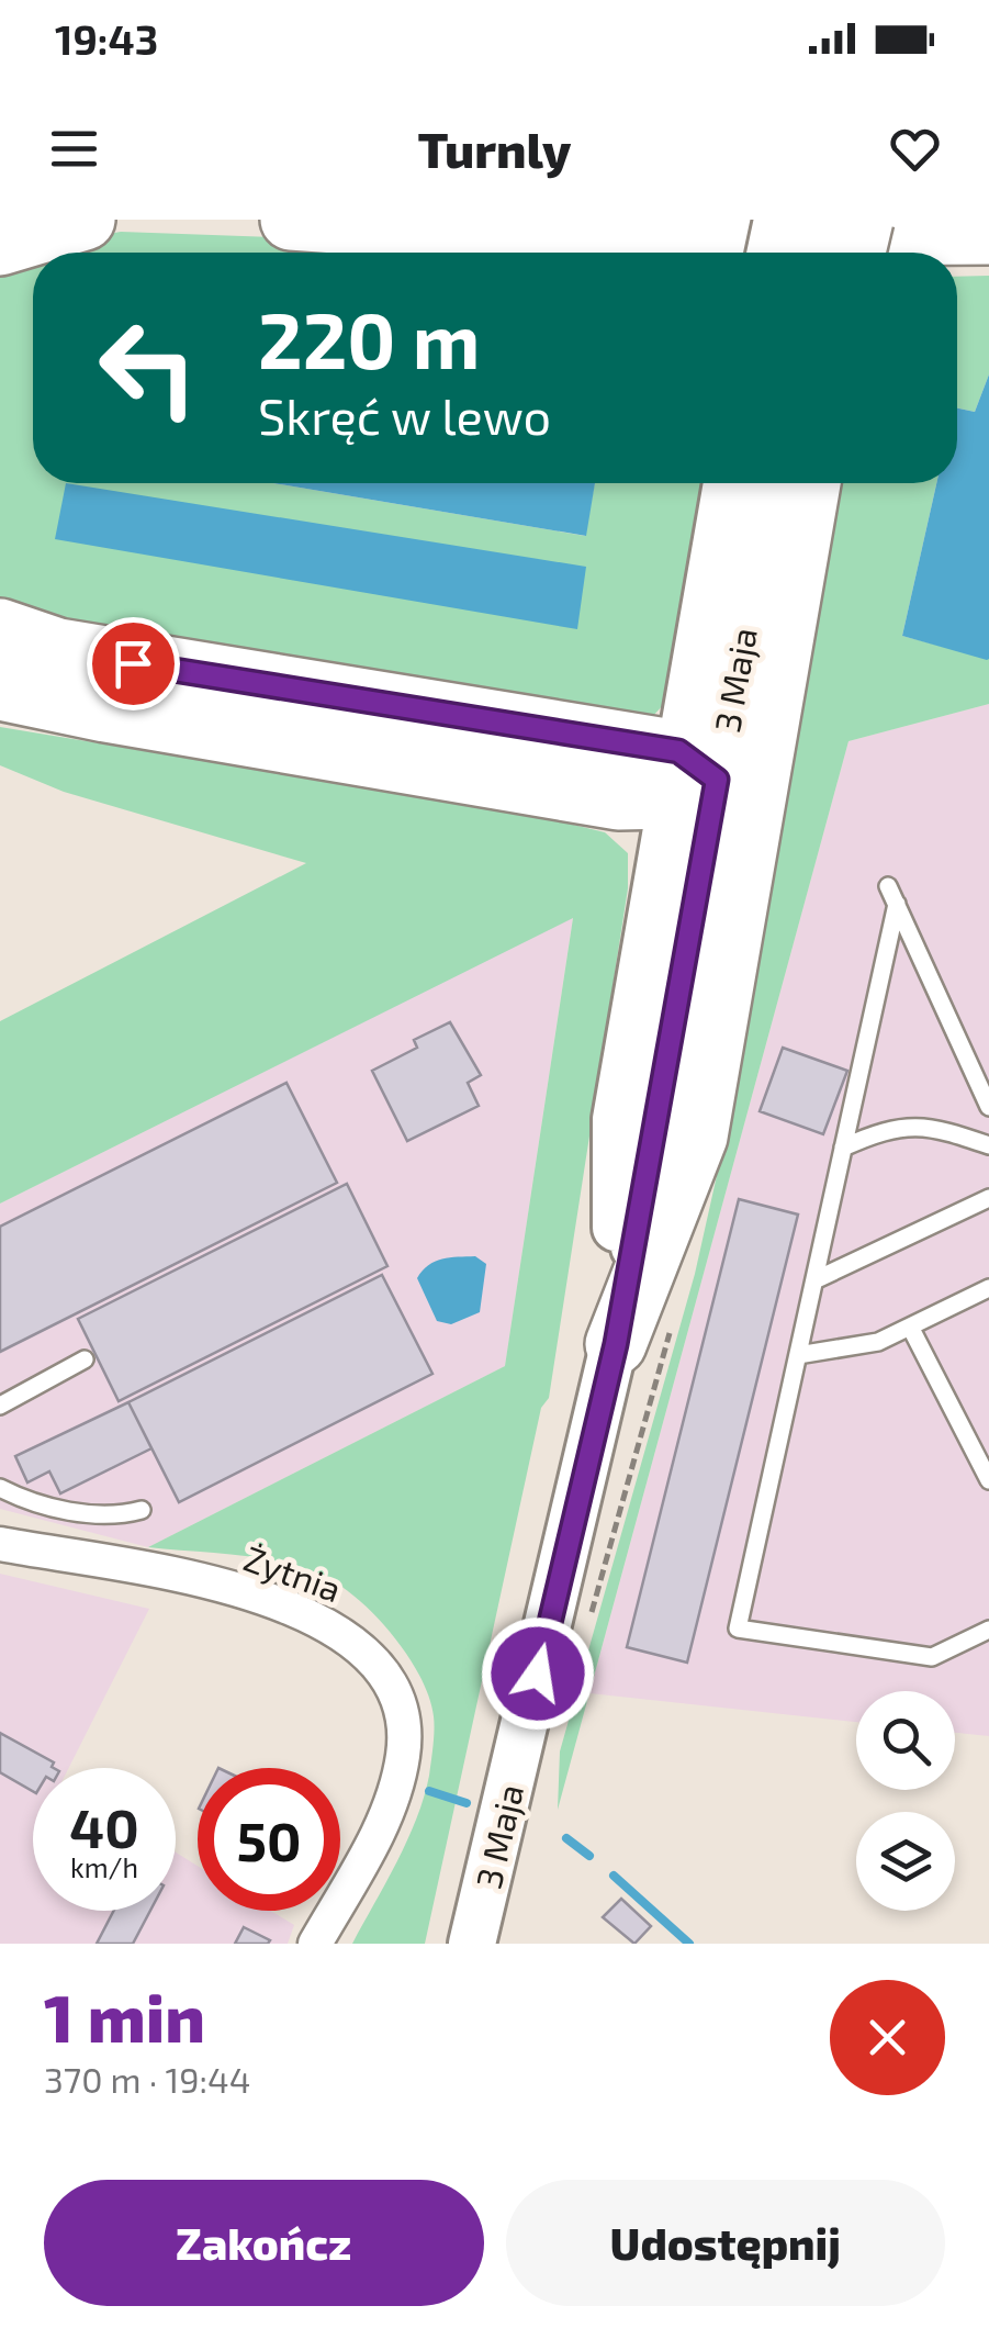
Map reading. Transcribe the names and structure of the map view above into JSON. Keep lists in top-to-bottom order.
{
  "streets": {
    "main road": ["3 Maja"],
    "street": ["Żytnia"]
  },
  "page": {
    "status": "19:43",
    "header": "Turnly",
    "turn": ["220 m", "Skręć w lewo"],
    "speed": "40 km/h",
    "limit": "50",
    "heading": ["1 min", "370 m · 19:44"],
    "buttons": ["Zakończ", "Udostępnij"]
  }
}
